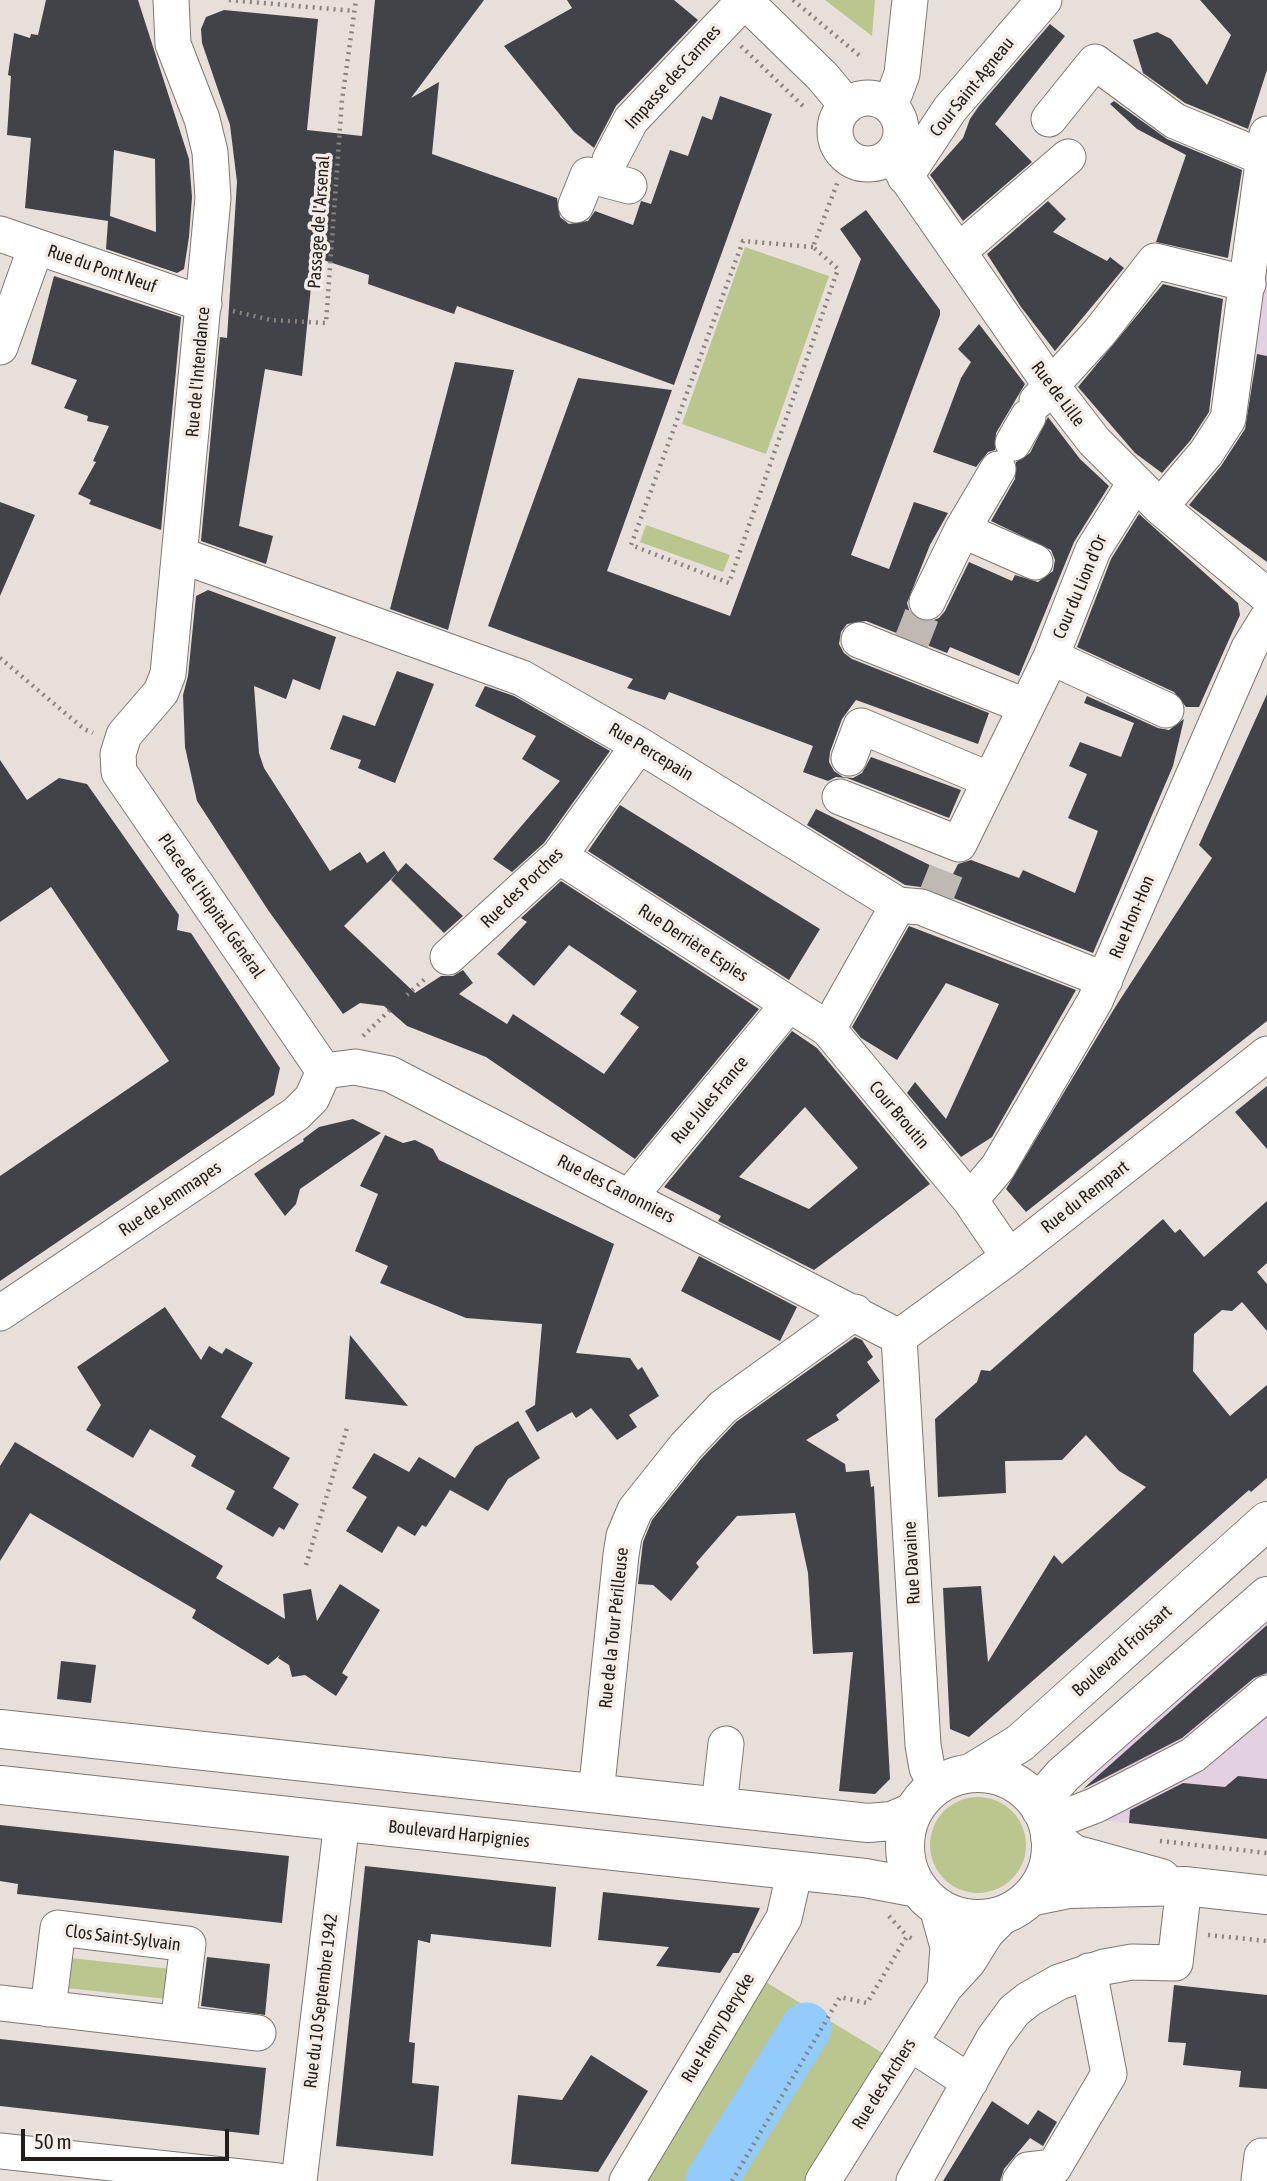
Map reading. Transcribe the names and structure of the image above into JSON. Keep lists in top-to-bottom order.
{
  "streets": {
    "main road": ["Boulevard Froissart", "Boulevard Harpignies"],
    "street": [
      "Impasse des Carmes",
      "Cour Saint-Agneau",
      "Rue du Pont Neuf",
      "Rue de l'Intendance",
      "Rue de Lille",
      "Cour du Lion d'Or",
      "Rue Percepain",
      "Rue des Porches",
      "Place de l'Hôpital Général",
      "Rue Hon-Hon",
      "Rue Derrière Espies",
      "Rue Jules France",
      "Cour Broutin",
      "Rue des Canonniers",
      "Rue du Rempart",
      "Rue de Jemmapes",
      "Rue Davaine",
      "Rue de la Tour Périlleuse",
      "Clos Saint-Sylvain",
      "Rue du 10 Septembre 1942",
      "Rue Henry Derycke",
      "Rue des Archers"
    ],
    "path": ["Passage de l'Arsenal"]
  },
  "crossings": [
    ["Cour Saint-Agneau", "Rue de Lille"],
    ["Passage de l'Arsenal", "Rue du Pont Neuf"],
    ["Passage de l'Arsenal", "Rue de l'Intendance"],
    ["Rue du Pont Neuf", "Rue de l'Intendance"],
    ["Rue de l'Intendance", "Rue Percepain"],
    ["Rue de l'Intendance", "Place de l'Hôpital Général"],
    ["Rue de Lille", "Cour du Lion d'Or"],
    ["Cour du Lion d'Or", "Rue Percepain"],
    ["Cour du Lion d'Or", "Rue Hon-Hon"],
    ["Cour du Lion d'Or", "Rue Derrière Espies"],
    ["Cour du Lion d'Or", "Cour Broutin"],
    ["Rue Percepain", "Rue des Porches"],
    ["Rue Percepain", "Rue Hon-Hon"],
    ["Rue des Porches", "Rue Derrière Espies"],
    ["Place de l'Hôpital Général", "Rue des Canonniers"],
    ["Place de l'Hôpital Général", "Rue de Jemmapes"],
    ["Rue Hon-Hon", "Cour Broutin"],
    ["Rue Derrière Espies", "Rue Jules France"],
    ["Rue Derrière Espies", "Cour Broutin"],
    ["Rue Jules France", "Rue des Canonniers"],
    ["Cour Broutin", "Rue du Rempart"],
    ["Rue des Canonniers", "Rue du Rempart"],
    ["Rue des Canonniers", "Rue de Jemmapes"],
    ["Rue des Canonniers", "Rue Davaine"],
    ["Rue des Canonniers", "Rue de la Tour Périlleuse"],
    ["Rue du Rempart", "Rue Davaine"],
    ["Rue Davaine", "Boulevard Froissart"],
    ["Rue Davaine", "Boulevard Harpignies"],
    ["Rue Davaine", "Rue des Archers"],
    ["Boulevard Froissart", "Boulevard Harpignies"],
    ["Boulevard Froissart", "Rue des Archers"],
    ["Boulevard Harpignies", "Rue du 10 Septembre 1942"],
    ["Boulevard Harpignies", "Rue Henry Derycke"],
    ["Boulevard Harpignies", "Rue des Archers"]
  ],
  "scale_bar": "50 m"
}
